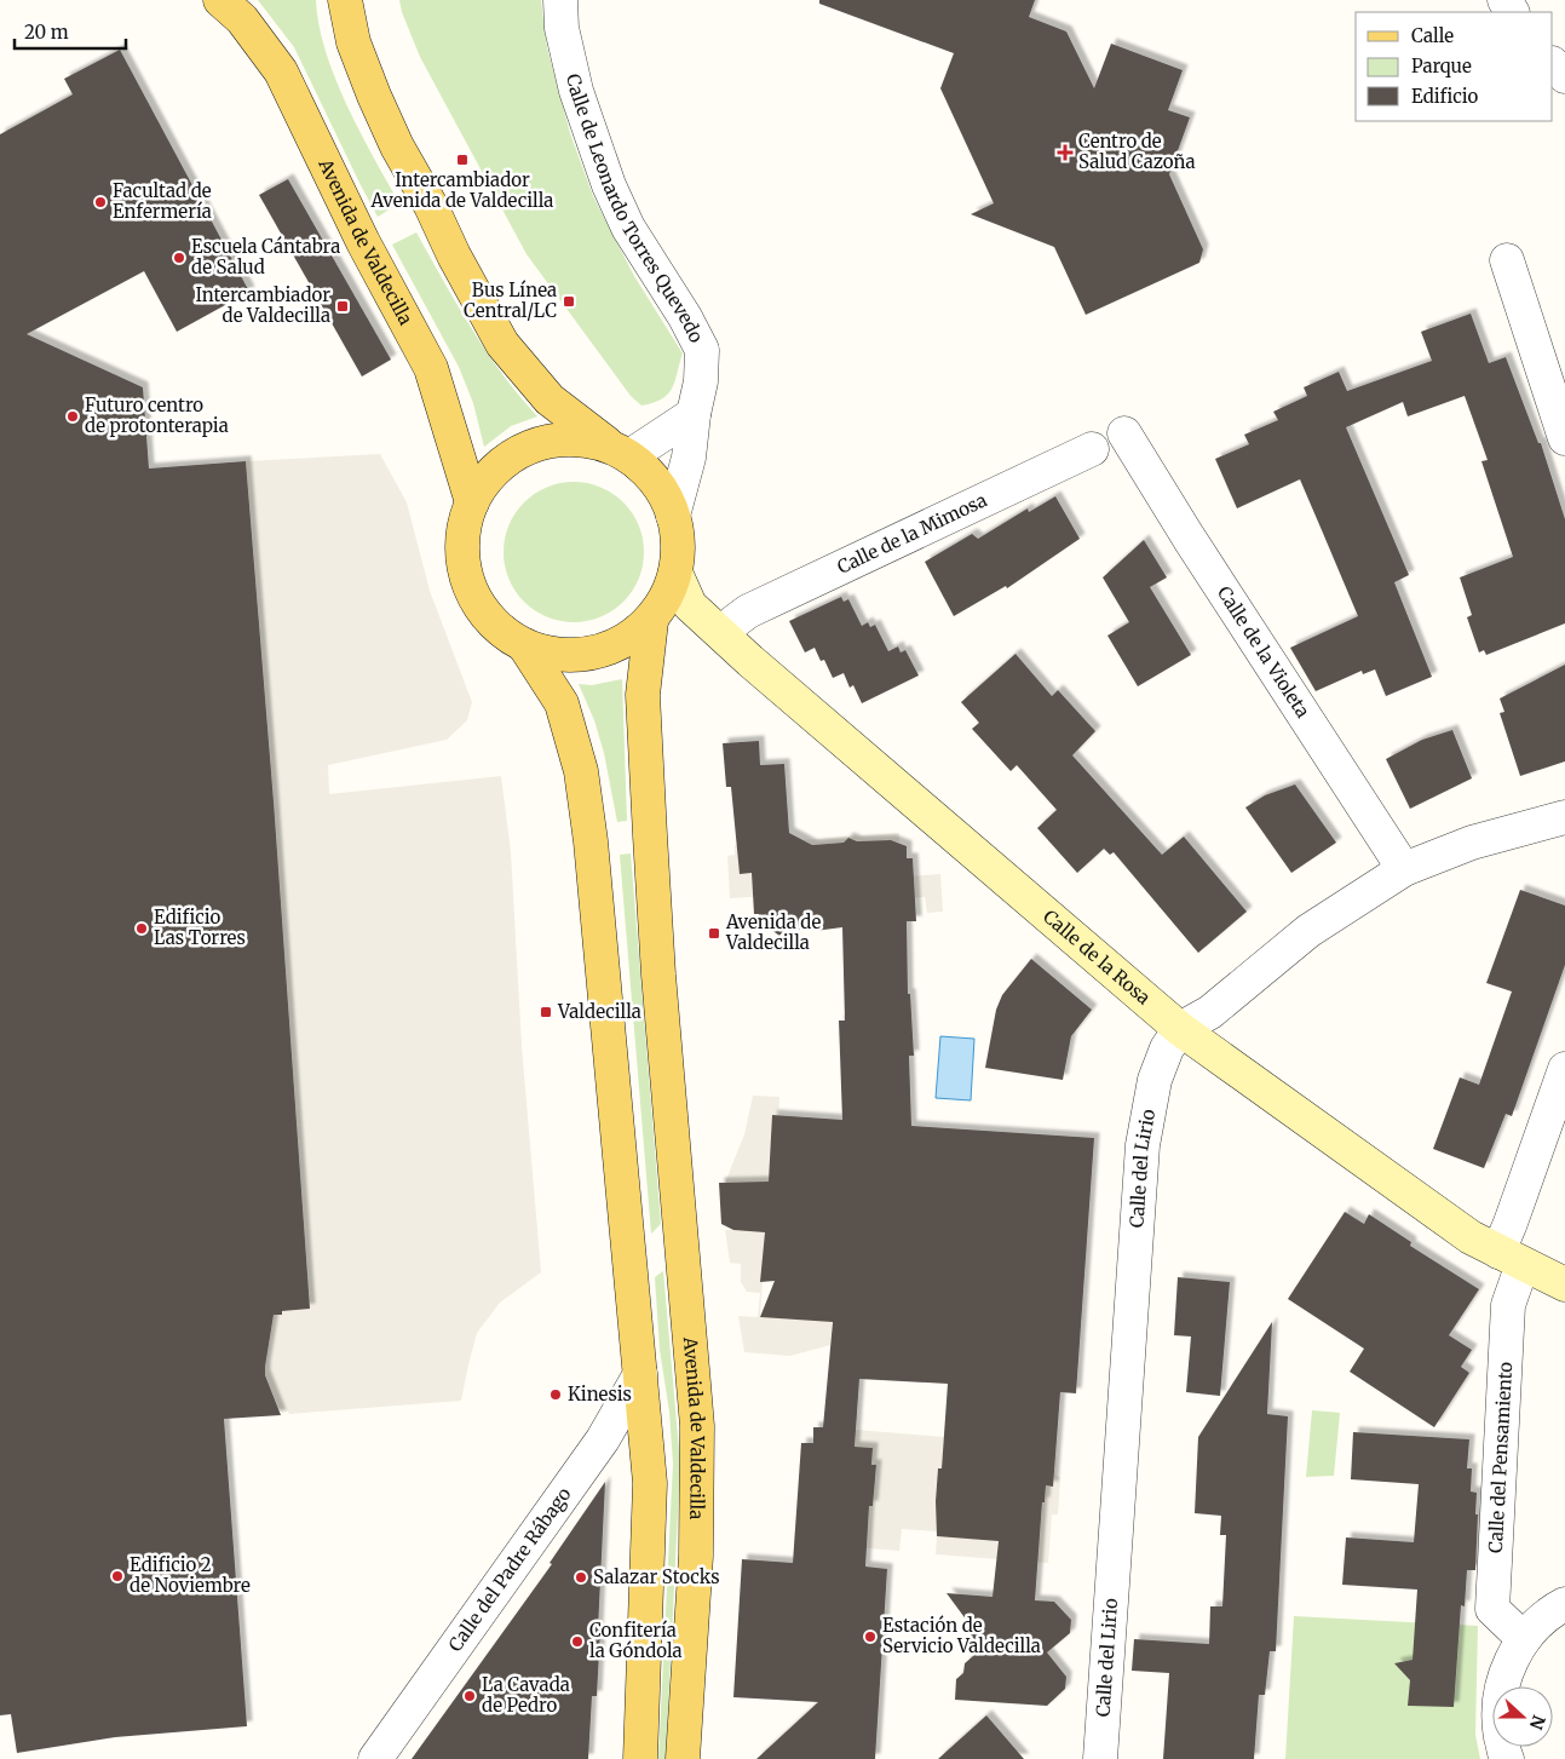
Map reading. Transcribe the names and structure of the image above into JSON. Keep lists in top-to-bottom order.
{
  "streets": {
    "main road": ["Avenida de Valdecilla"],
    "street": [
      "Calle de Leonardo Torres Quevedo",
      "Calle de la Mimosa",
      "Calle de la Violeta",
      "Calle de la Rosa",
      "Calle del Lirio",
      "Calle del Pensamiento",
      "Calle del Padre Rábago"
    ]
  },
  "crossings": [
    ["Calle de Leonardo Torres Quevedo", "Avenida de Valdecilla"],
    ["Calle de Leonardo Torres Quevedo", "Calle de la Rosa"],
    ["Avenida de Valdecilla", "Calle de la Rosa"],
    ["Calle de la Violeta", "Calle del Lirio"],
    ["Calle de la Rosa", "Calle del Lirio"],
    ["Calle de la Rosa", "Calle del Pensamiento"]
  ],
  "places": {
    "health": ["Centro de Salud Cazoña"],
    "transit": [
      "Intercambiador Avenida de Valdecilla",
      "Bus Línea Central/LC",
      "Intercambiador de Valdecilla",
      "Avenida de Valdecilla",
      "Valdecilla"
    ],
    "other": [
      "Facultad de Enfermería",
      "Escuela Cántabra de Salud",
      "Futuro centro de protonterapia",
      "Edificio Las Torres",
      "Kinesis",
      "Edificio 2 de Noviembre",
      "Salazar Stocks",
      "Estación de Servicio Valdecilla",
      "Confitería la Góndola",
      "La Cavada de Pedro"
    ]
  },
  "legend": ["Calle", "Parque", "Edificio"],
  "scale_bar": "20 m",
  "north": "right"
}
